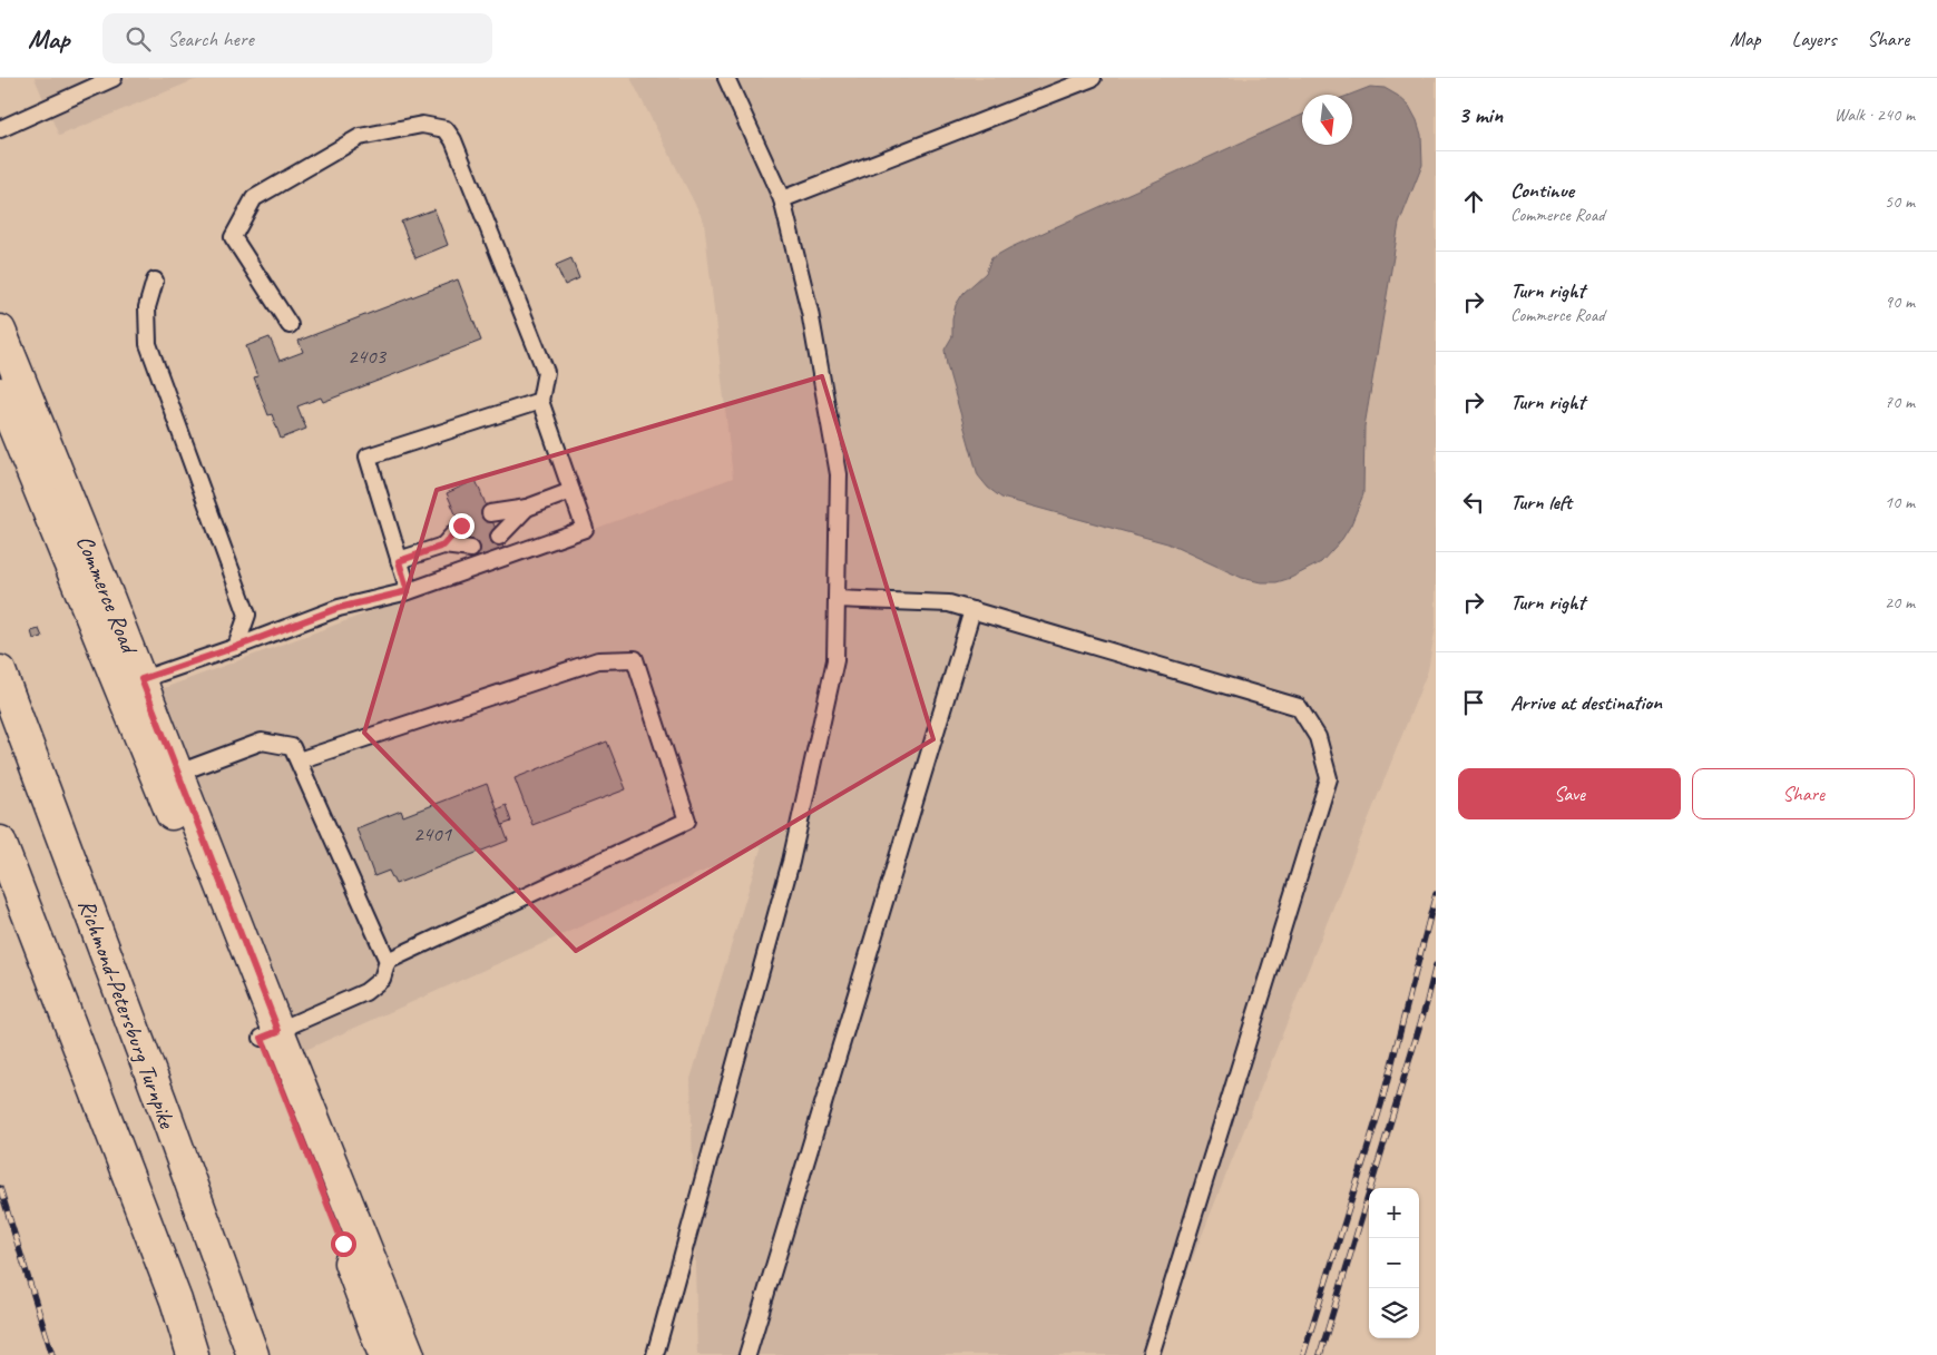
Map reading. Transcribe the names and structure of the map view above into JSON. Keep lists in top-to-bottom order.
{
  "streets": {
    "main road": ["Commerce Road", "Richmond-Petersburg Turnpike"]
  },
  "house_numbers": ["2403", "2401"],
  "north": "bottom",
  "page": {
    "header": "Map",
    "search": "Search here",
    "nav": ["Map", "Layers", "Share"],
    "heading": ["3 min", "Walk · 240 m"],
    "list": [
      ["Continue", "Commerce Road", "50 m"],
      ["Turn right", "Commerce Road", "90 m"],
      ["Turn right", "70 m"],
      ["Turn left", "10 m"],
      ["Turn right", "20 m"],
      "Arrive at destination"
    ],
    "buttons": ["Save", "Share"],
    "map_buttons": ["+", "−"]
  }
}
